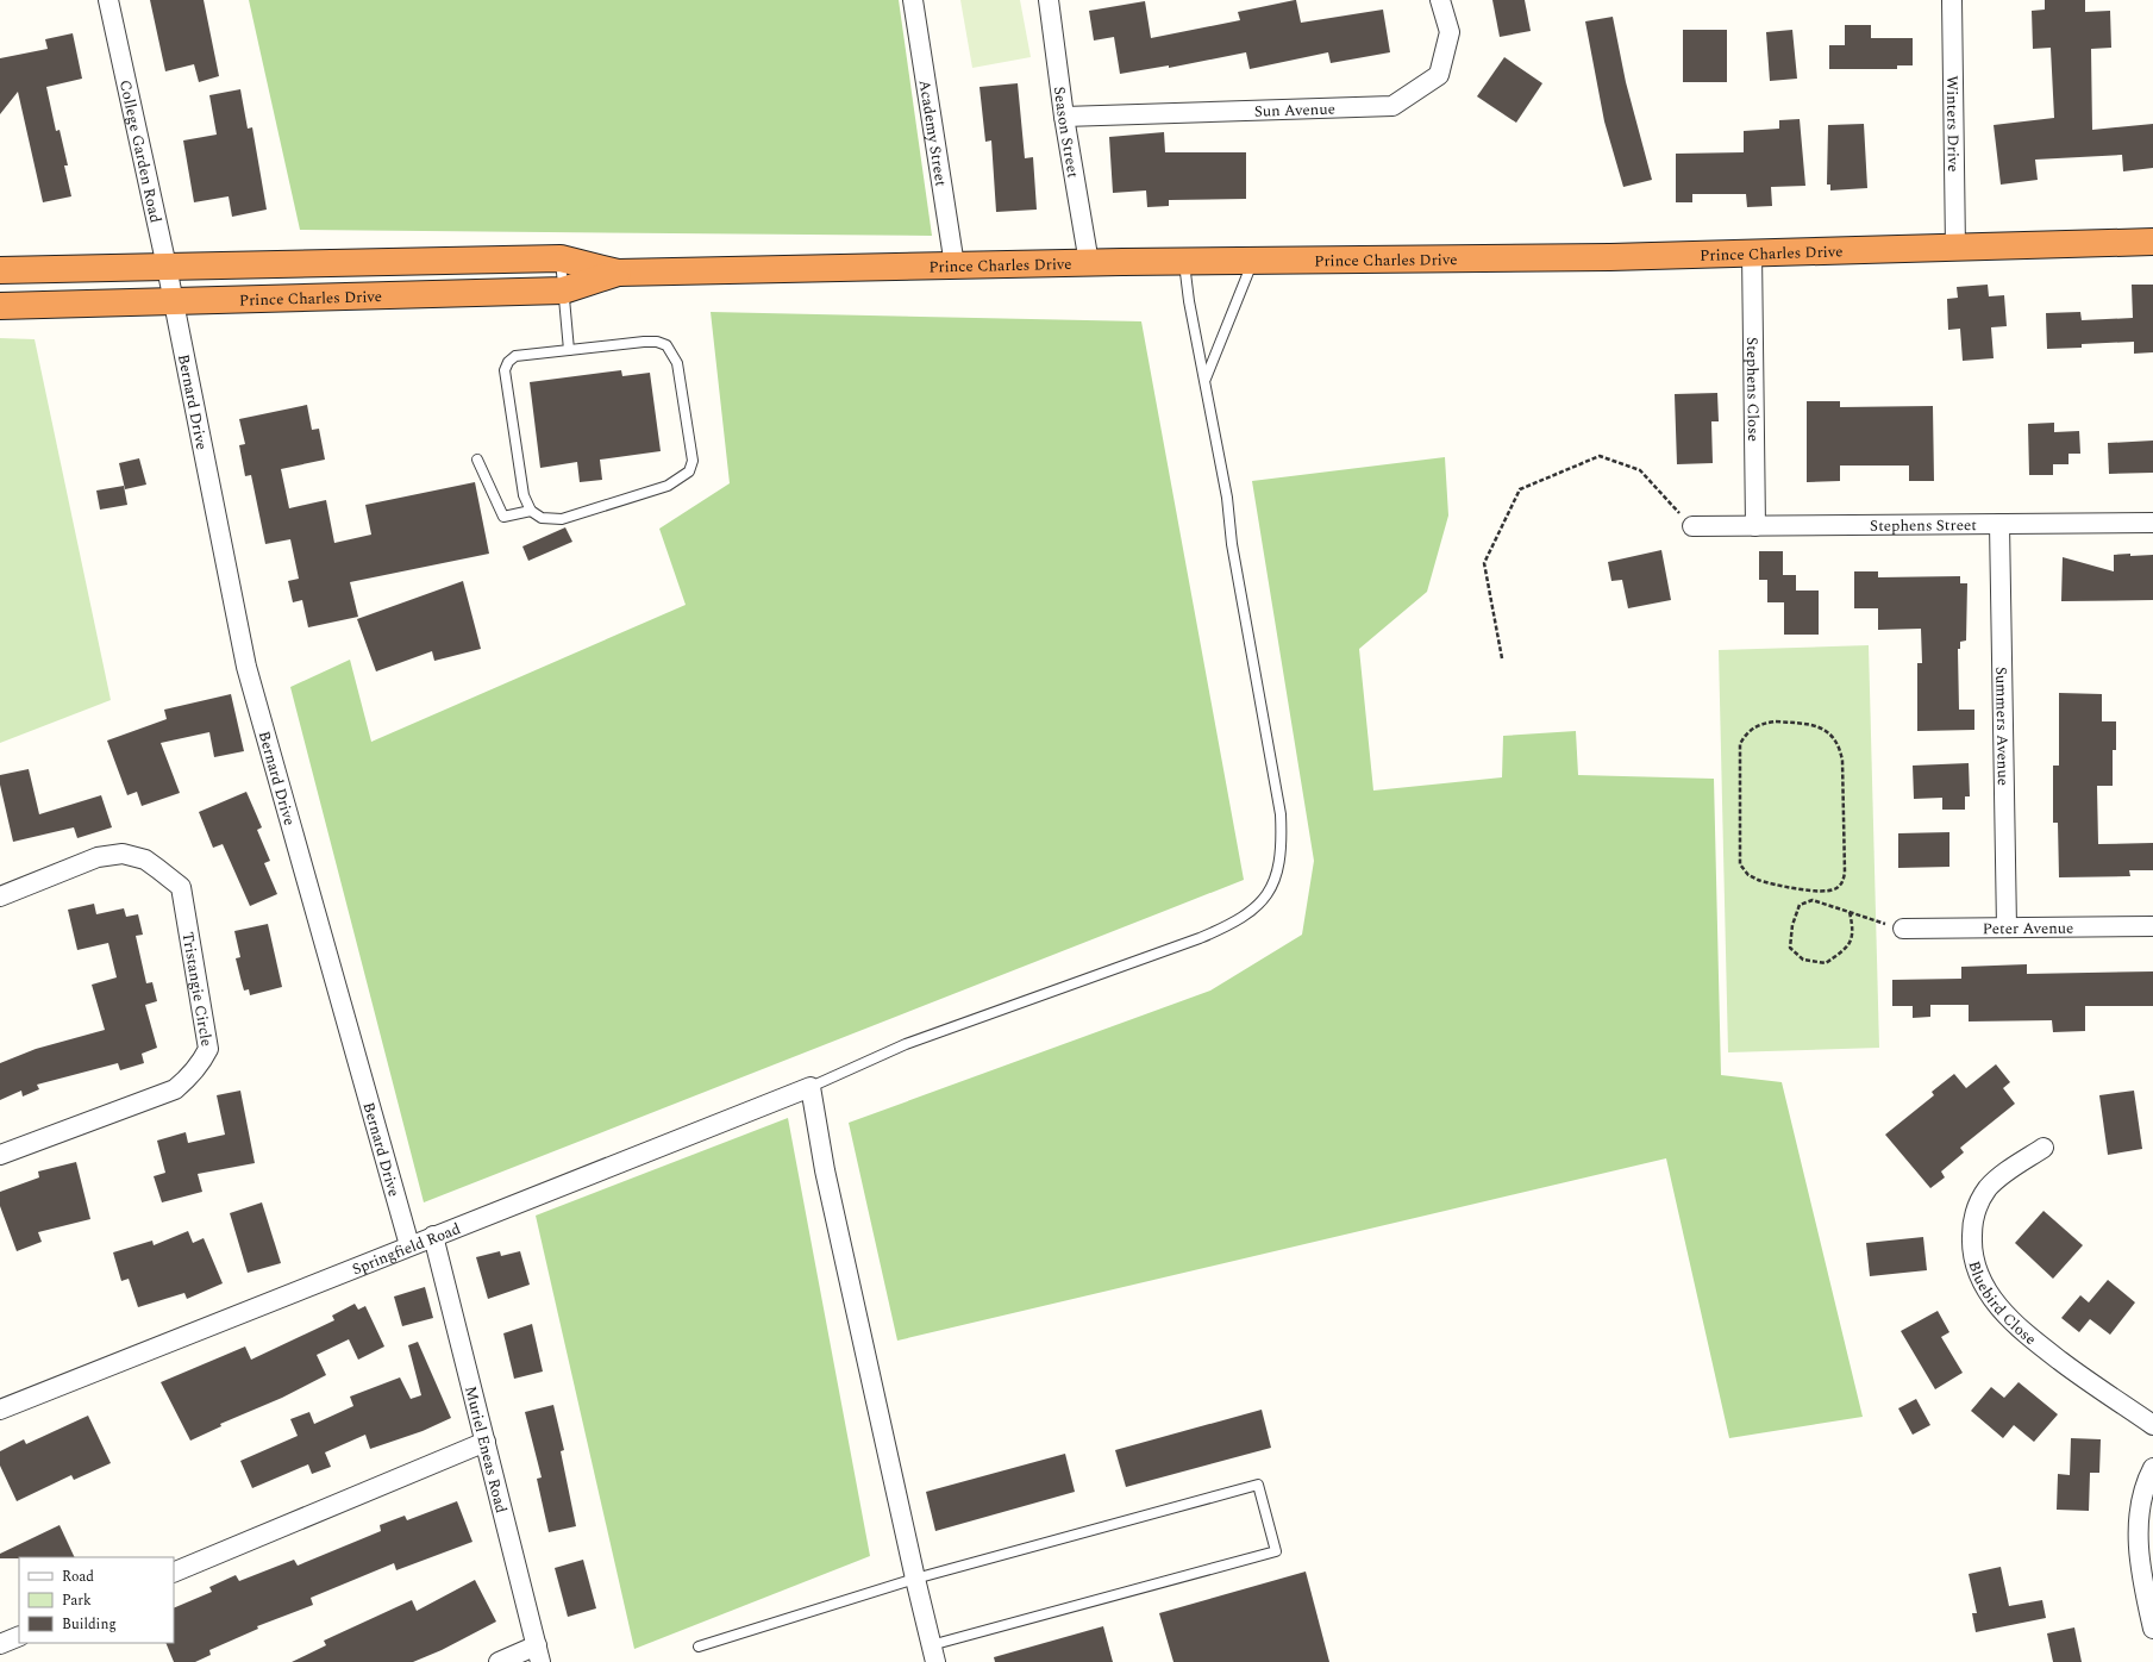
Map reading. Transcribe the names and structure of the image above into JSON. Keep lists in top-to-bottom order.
{
  "streets": {
    "highway": ["Prince Charles Drive"],
    "street": [
      "Sun Avenue",
      "Winters Drive",
      "Season Street",
      "Academy Street",
      "College Garden Road",
      "Stephens Close",
      "Bernard Drive",
      "Stephens Street",
      "Summers Avenue",
      "Peter Avenue",
      "Tristangie Circle",
      "Springfield Road",
      "Bluebird Close",
      "Muriel Eneas Road"
    ]
  },
  "crossings": [
    ["Sun Avenue", "Season Street"],
    ["Winters Drive", "Prince Charles Drive"],
    ["Season Street", "Prince Charles Drive"],
    ["Academy Street", "Prince Charles Drive"],
    ["College Garden Road", "Prince Charles Drive"],
    ["College Garden Road", "Bernard Drive"],
    ["Prince Charles Drive", "Stephens Close"],
    ["Prince Charles Drive", "Bernard Drive"],
    ["Stephens Close", "Stephens Street"],
    ["Bernard Drive", "Springfield Road"],
    ["Stephens Street", "Summers Avenue"],
    ["Summers Avenue", "Peter Avenue"],
    ["Springfield Road", "Muriel Eneas Road"]
  ],
  "legend": ["Road", "Park", "Building"]
}
